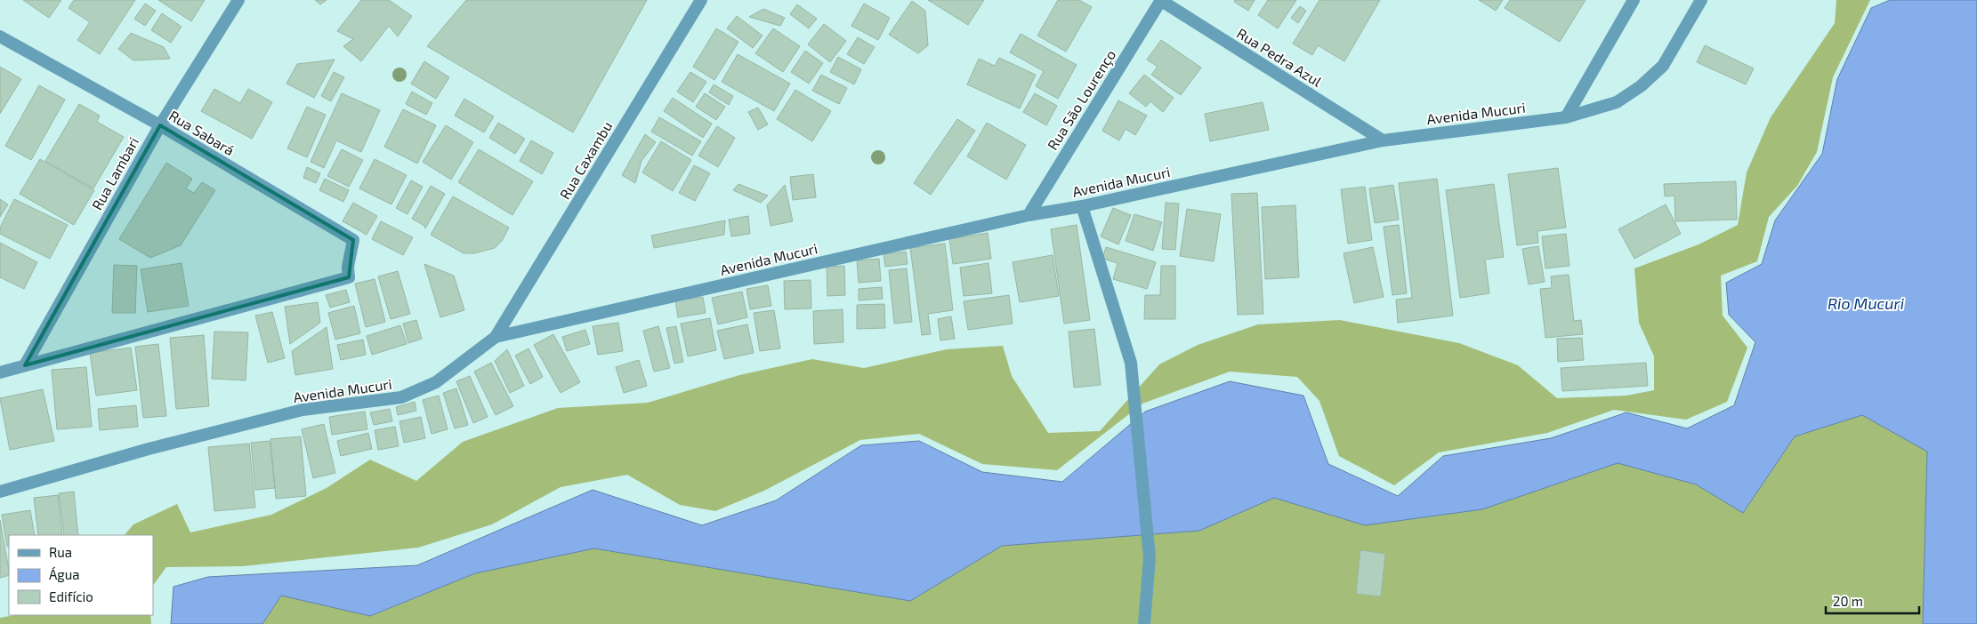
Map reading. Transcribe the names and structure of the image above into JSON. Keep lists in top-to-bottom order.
{
  "streets": {
    "street": [
      "Rua Pedra Azul",
      "Rua São Lourenço",
      "Avenida Mucuri",
      "Rua Sabará",
      "Rua Caxambu",
      "Rua Lambari"
    ]
  },
  "crossings": [
    ["Rua Pedra Azul", "Rua São Lourenço"],
    ["Rua Pedra Azul", "Avenida Mucuri"],
    ["Rua São Lourenço", "Avenida Mucuri"],
    ["Avenida Mucuri", "Rua Caxambu"],
    ["Rua Sabará", "Rua Lambari"]
  ],
  "water": ["Rio Mucuri"],
  "legend": ["Rua", "Água", "Edifício"],
  "scale_bar": "20 m"
}
